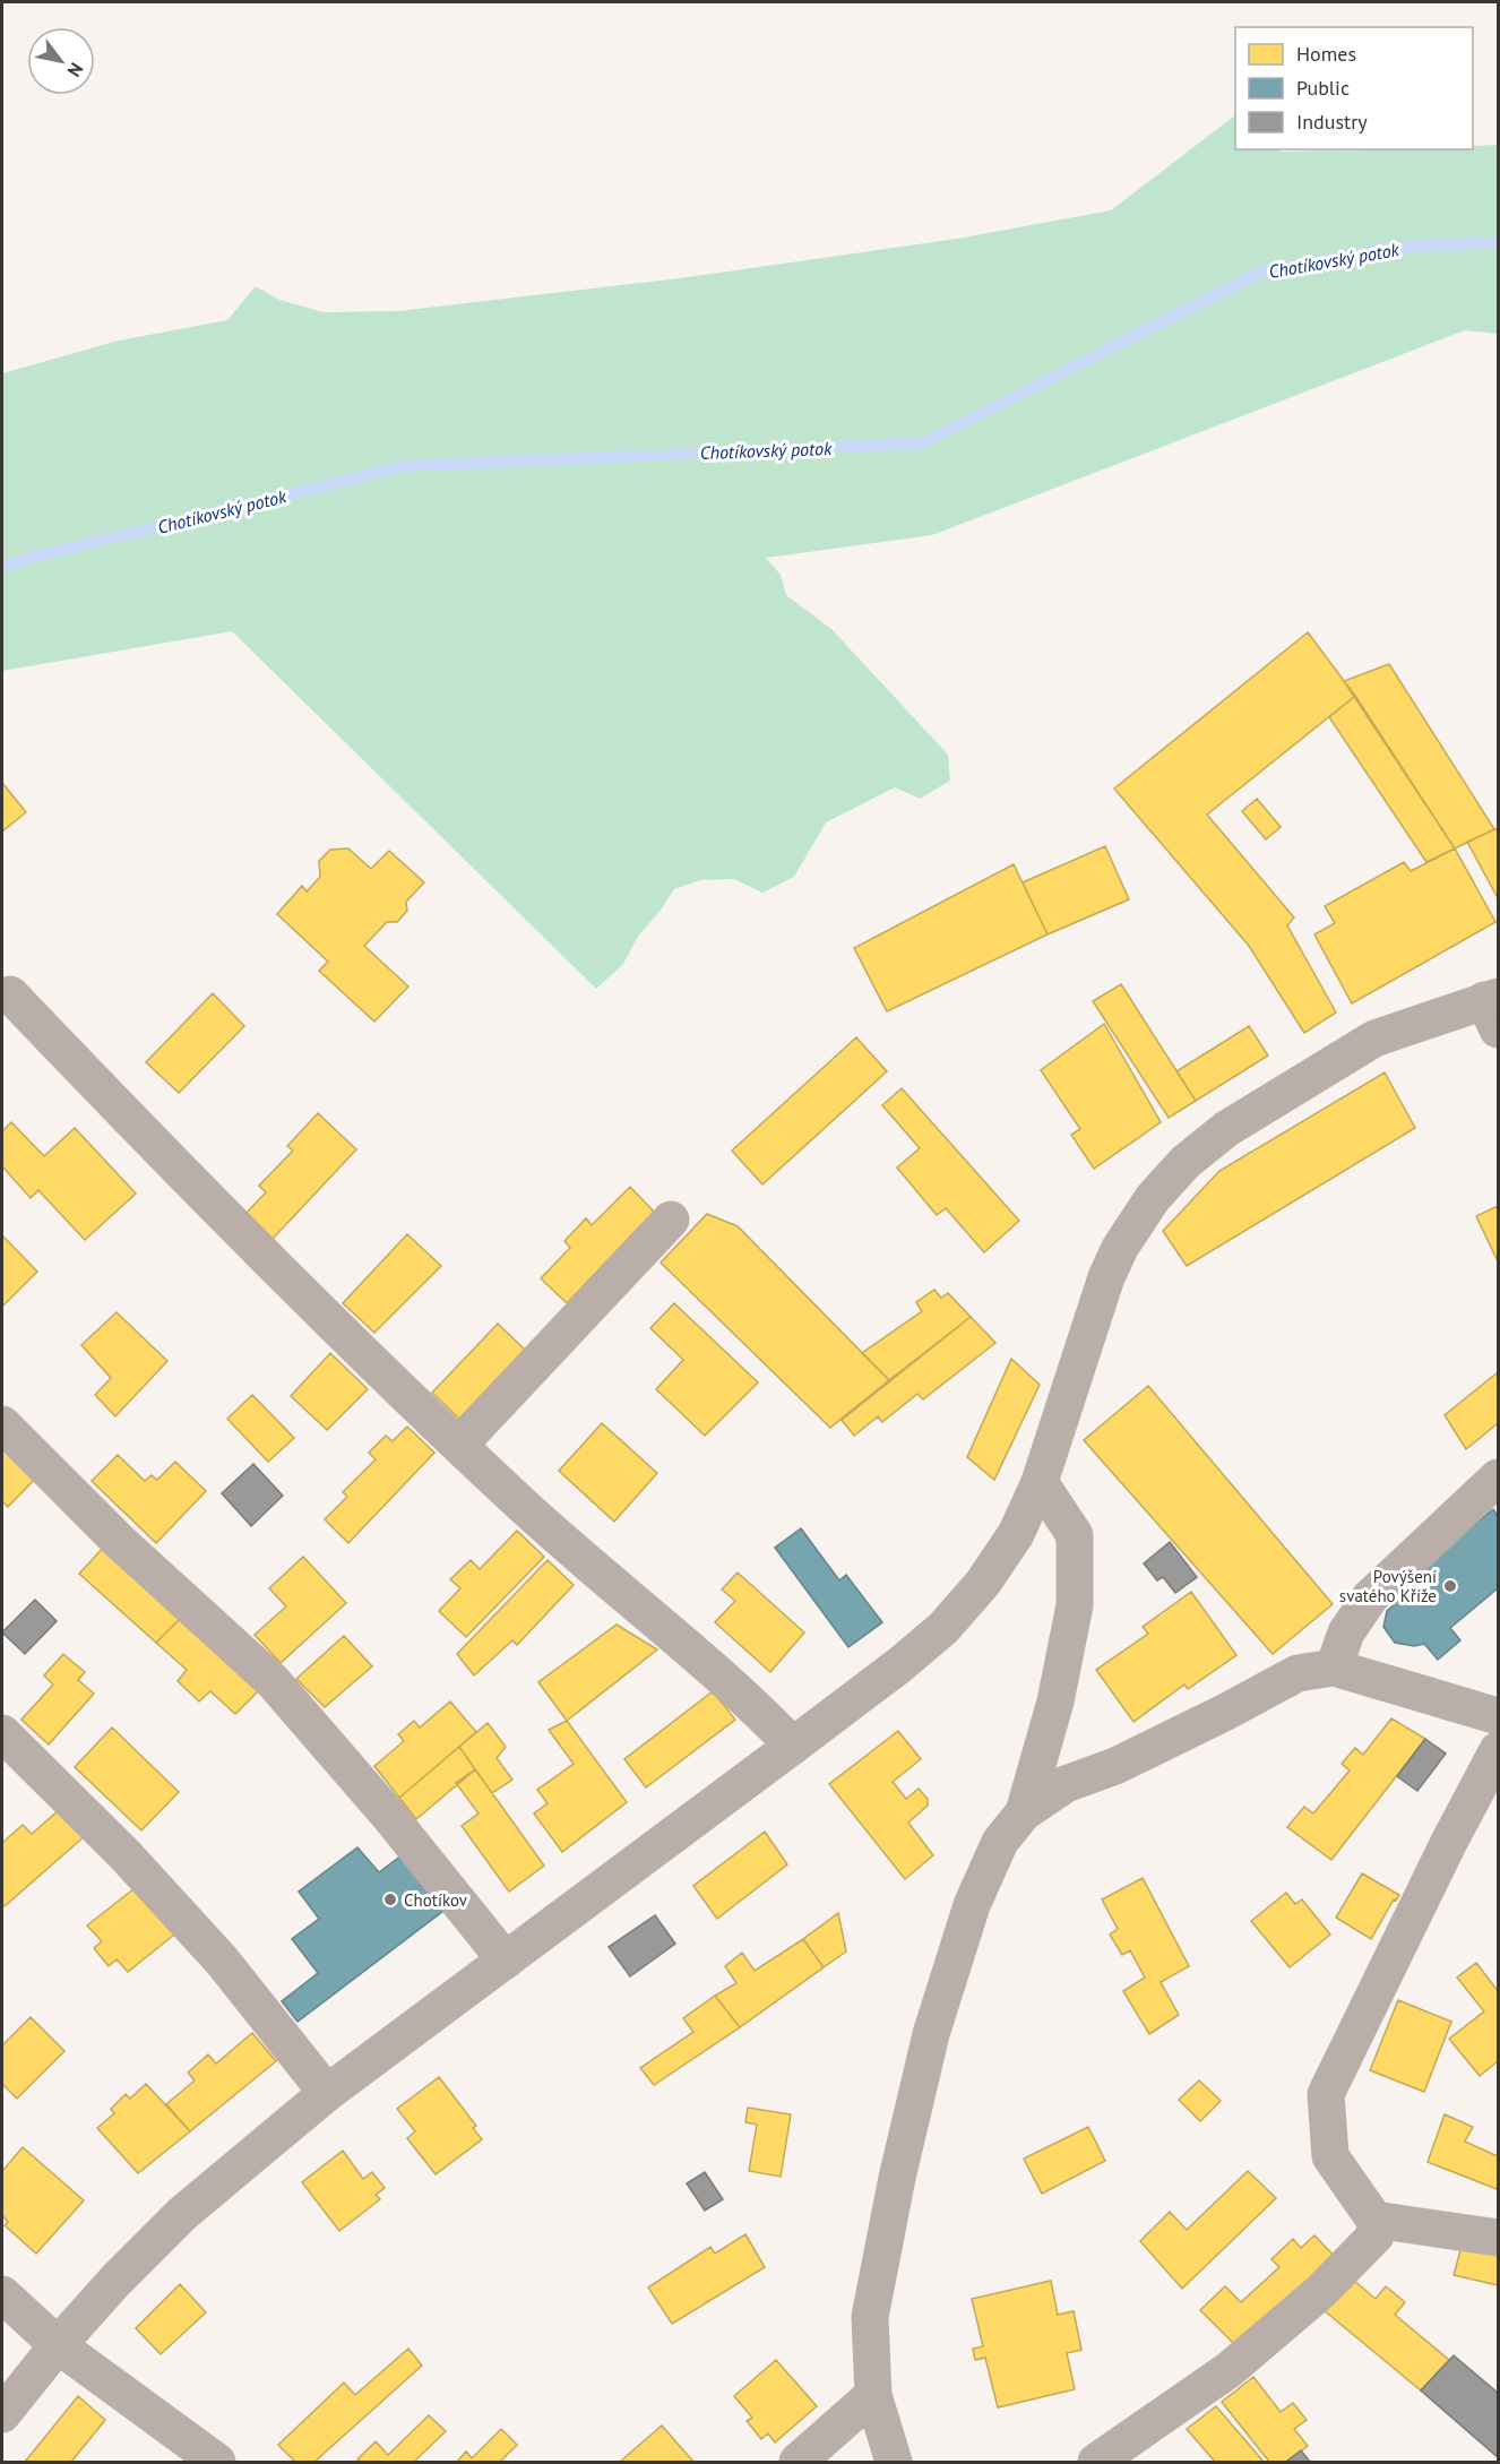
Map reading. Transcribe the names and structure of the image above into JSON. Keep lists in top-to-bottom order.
{
  "water": ["Chotíkovský potok"],
  "places": ["Povýšení svatého Kříže", "Chotíkov"],
  "legend": ["Homes", "Public", "Industry"],
  "north": "bottom right"
}
